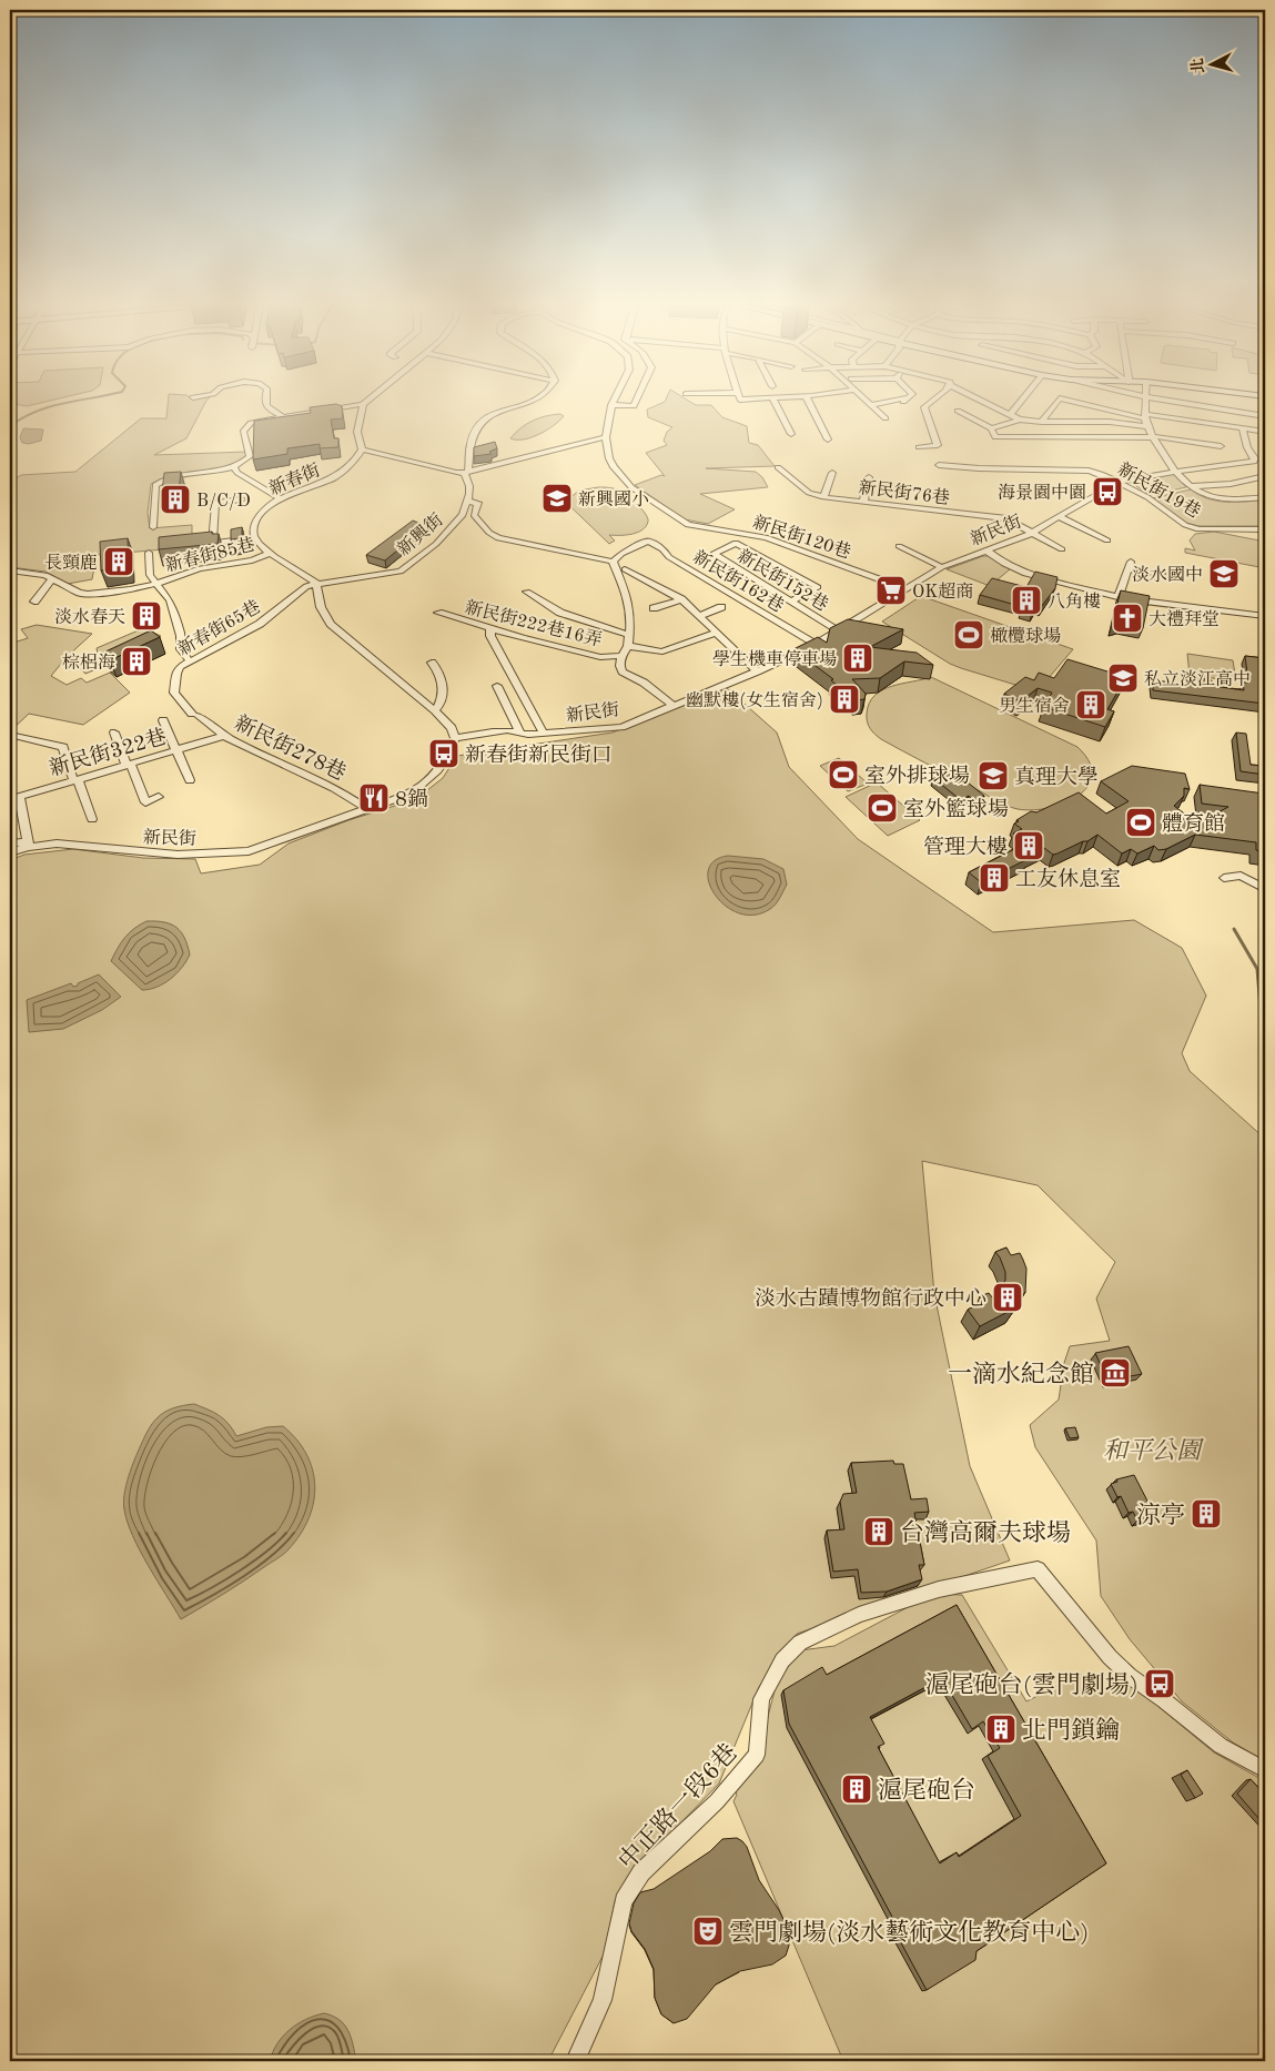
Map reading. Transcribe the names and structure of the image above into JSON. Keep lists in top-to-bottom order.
{
  "streets": {
    "street": [
      "新春街",
      "新民街19巷",
      "新民街76巷",
      "新民街",
      "新興街",
      "新民街120巷",
      "新春街85巷",
      "新民街152巷",
      "新民街162巷",
      "新民街222巷16弄",
      "新春街65巷",
      "新民街278巷",
      "新民街322巷",
      "中正路一段6巷"
    ]
  },
  "crossings": [
    ["新民街19巷", "新民街"],
    ["新民街76巷", "新民街"],
    ["新民街", "新民街120巷"],
    ["新民街", "新民街152巷"],
    ["新民街", "新民街162巷"],
    ["新民街", "新民街278巷"],
    ["新民街", "新民街322巷"],
    ["新興街", "新春街65巷"],
    ["新春街65巷", "新民街278巷"],
    ["新民街278巷", "新民街322巷"]
  ],
  "parks": ["和平公園"],
  "places": {
    "bus stop": ["海景園中園", "新春街新民街口", "滬尾砲台(雲門劇場)"],
    "school or university": [
      "新興國小",
      "淡水國中",
      "私立淡江高中",
      "真理大學"
    ],
    "building": [
      "B/C/D",
      "長頸鹿",
      "八角樓",
      "淡水春天",
      "學生機車停車場",
      "棕梠海",
      "幽默樓(女生宿舍)",
      "男生宿舍",
      "管理大樓",
      "工友休息室",
      "淡水古蹟博物館行政中心",
      "涼亭",
      "台灣高爾夫球場",
      "北門鎖鑰",
      "滬尾砲台"
    ],
    "supermarket": ["OK超商"],
    "church": ["大禮拜堂"],
    "sports": [
      "橄欖球場",
      "室外排球場",
      "室外籃球場",
      "體育館"
    ],
    "restaurant": ["8鍋"],
    "museum": ["一滴水紀念館"],
    "theatre": ["雲門劇場(淡水藝術文化教育中心)"]
  },
  "north": "left"
}
